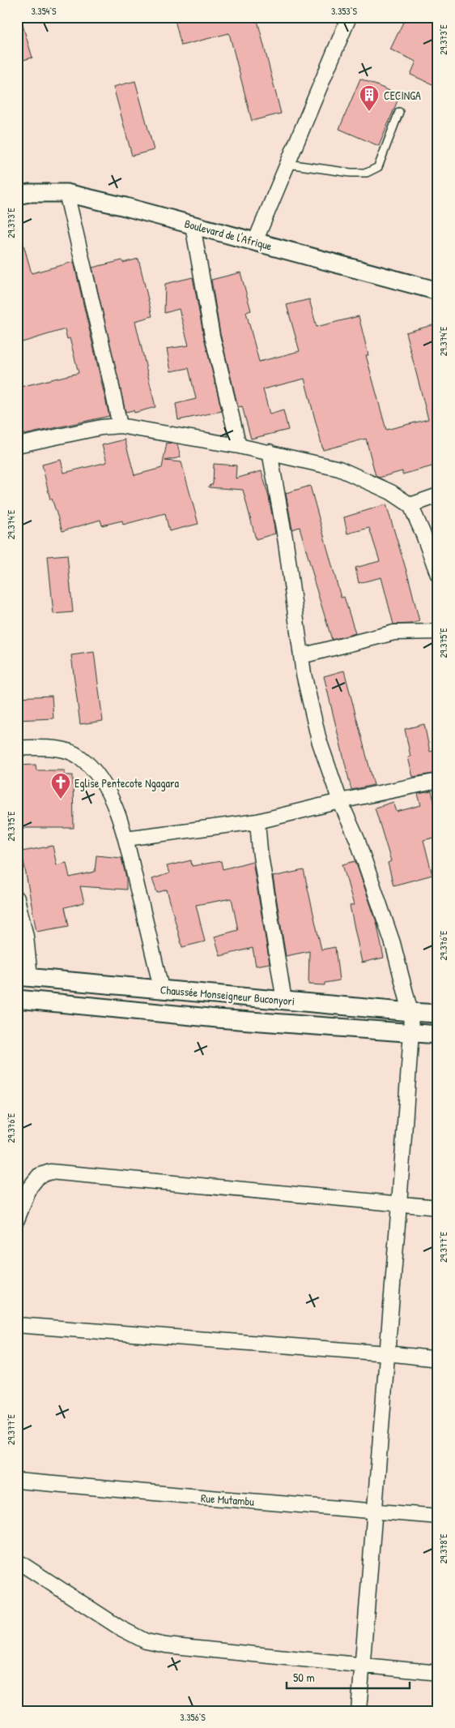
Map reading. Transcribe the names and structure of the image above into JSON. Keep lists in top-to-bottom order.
{
  "streets": {
    "street": ["Boulevard de l'Afrique", "Chaussée Monseigneur Buconyori", "Rue Mutambu"]
  },
  "places": {
    "building": ["CECINGA"],
    "church": ["Eglise Pentecote Ngagara"]
  },
  "scale_bar": "50 m",
  "coordinates": [
    "3.354°S",
    "3.353°S",
    "29.373°E",
    "29.374°E",
    "29.375°E",
    "29.376°E",
    "29.377°E",
    "29.378°E",
    "3.356°S"
  ]
}
